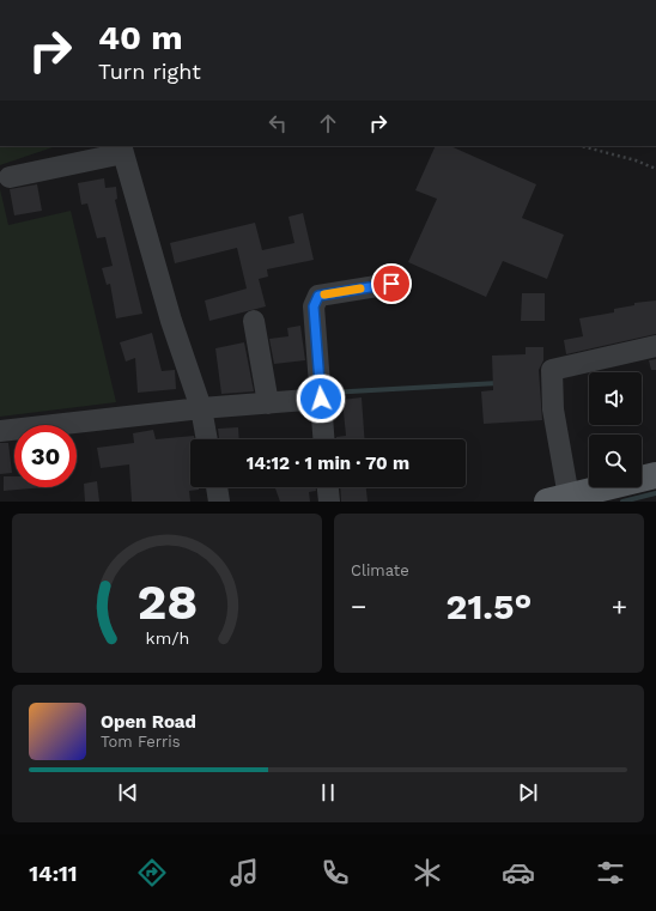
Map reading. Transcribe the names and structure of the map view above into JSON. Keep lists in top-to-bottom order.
{
  "page": {
    "turn": ["40 m", "Turn right"],
    "limit": "30",
    "trip": "14:12 · 1 min · 70 m",
    "tile": "Climate",
    "heat": ["−", "21.5°", "+"],
    "song": ["Open Road", "Tom Ferris"],
    "tabs": "14:11",
    "gauge": ["28", "km/h"]
  }
}
